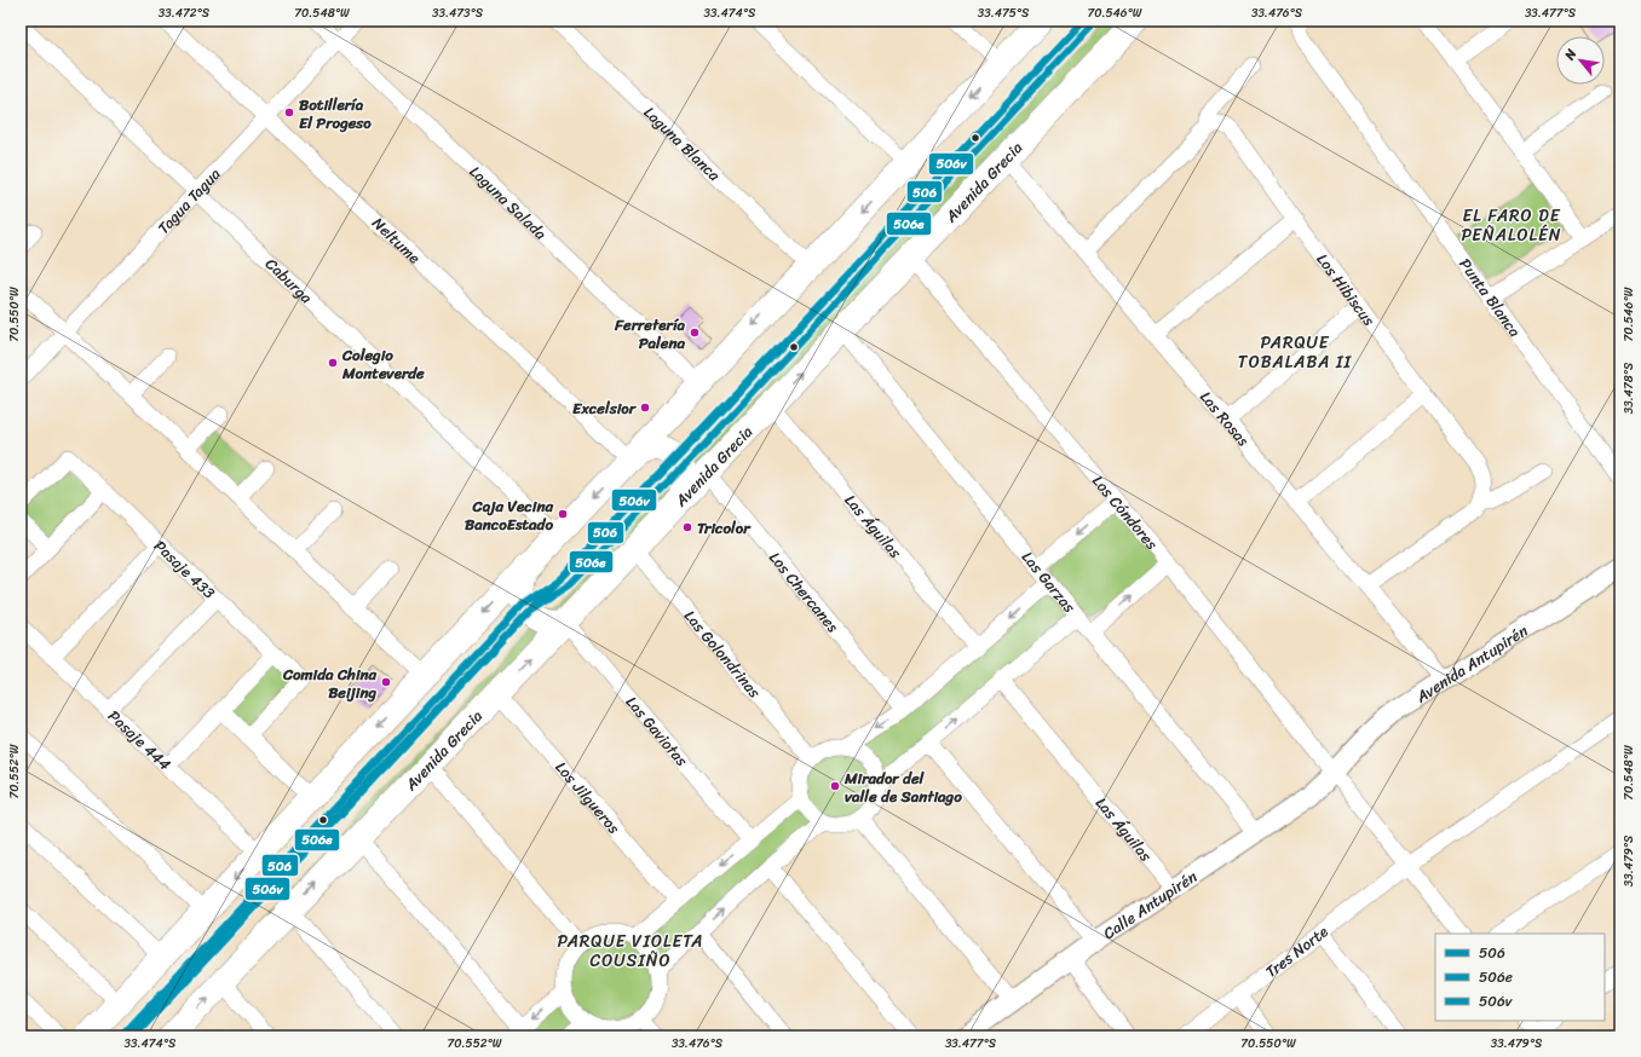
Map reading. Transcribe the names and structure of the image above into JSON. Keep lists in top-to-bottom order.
{
  "streets": {
    "main road": ["Avenida Grecia"],
    "street": [
      "Laguna Blanca",
      "Tagua Tagua",
      "Laguna Salada",
      "Neltume",
      "Caburga",
      "Los Hibiscus",
      "Punta Blanca",
      "Las Rosas",
      "Los Cóndores",
      "Las Águilas",
      "Pasaje 433",
      "Las Garzas",
      "Los Chercanes",
      "Las Golondrinas",
      "Avenida Antupirén",
      "Las Gaviotas",
      "Pasaje 444",
      "Los Jilgueros",
      "Calle Antupirén",
      "Tres Norte"
    ]
  },
  "crossings": [
    ["Avenida Grecia", "Las Rosas"],
    ["Avenida Grecia", "Los Cóndores"],
    ["Avenida Grecia", "Las Águilas"],
    ["Avenida Grecia", "Las Garzas"],
    ["Avenida Grecia", "Los Chercanes"],
    ["Avenida Grecia", "Las Golondrinas"],
    ["Avenida Grecia", "Las Gaviotas"],
    ["Avenida Grecia", "Los Jilgueros"],
    ["Tagua Tagua", "Laguna Salada"],
    ["Tagua Tagua", "Neltume"],
    ["Tagua Tagua", "Caburga"],
    ["Las Rosas", "Avenida Antupirén"],
    ["Los Cóndores", "Avenida Antupirén"],
    ["Los Cóndores", "Calle Antupirén"],
    ["Los Cóndores", "Tres Norte"],
    ["Las Águilas", "Calle Antupirén"],
    ["Las Garzas", "Calle Antupirén"],
    ["Avenida Antupirén", "Calle Antupirén"]
  ],
  "districts": ["EL FARO DE PEÑALOLÉN", "PARQUE TOBALABA II", "PARQUE VIOLETA COUSIÑO"],
  "places": [
    "Botillería El Progeso",
    "Ferretería Palena",
    "Colegio Monteverde",
    "Excelsior",
    "Caja Vecina BancoEstado",
    "Tricolor",
    "Comida China Beijing",
    "Mirador del valle de Santiago"
  ],
  "lines": ["transit line 506", "transit line 506v", "transit line 506e"],
  "legend": ["506", "506e", "506v"],
  "north": "top left",
  "coordinates": [
    "33.472°S",
    "70.548°W",
    "33.473°S",
    "33.474°S",
    "33.475°S",
    "70.546°W",
    "33.476°S",
    "33.477°S",
    "70.550°W",
    "33.478°S",
    "70.552°W",
    "33.479°S"
  ]
}
